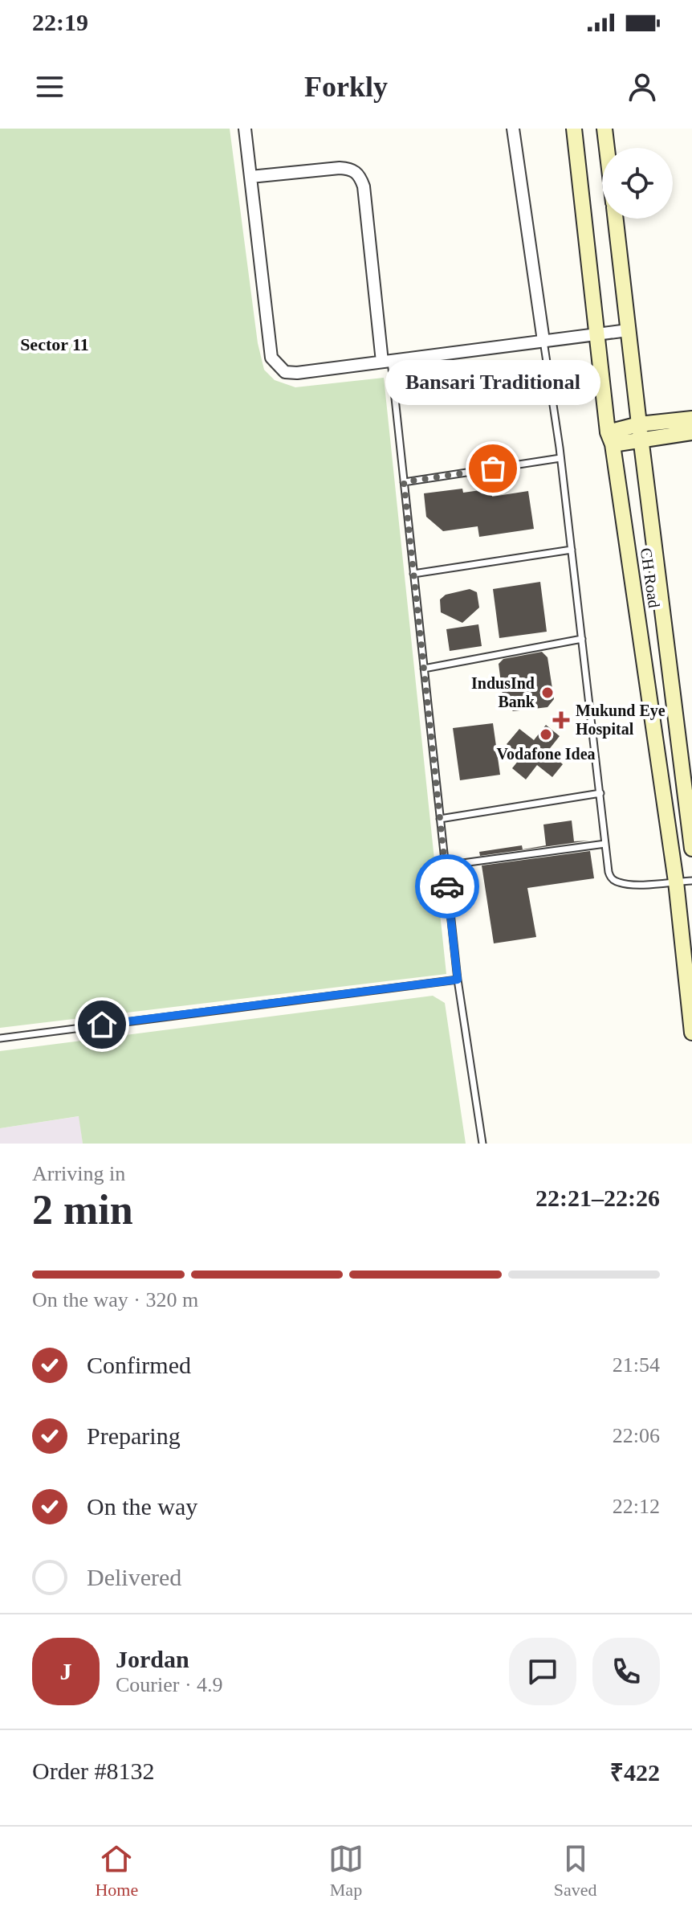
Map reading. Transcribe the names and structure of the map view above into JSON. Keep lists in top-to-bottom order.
{
  "streets": {
    "street": ["CH Road"]
  },
  "districts": ["Sector 11"],
  "places": {
    "other": ["Bansari Traditional", "IndusInd Bank", "Vodafone Idea"],
    "health": ["Mukund Eye Hospital"]
  },
  "page": {
    "status": "22:19",
    "header": "Forkly",
    "bubble": "Bansari Traditional",
    "heading": ["2 min", "Arriving in", "22:21–22:26"],
    "panel": [
      "Jordan",
      "Courier · 4.9",
      "Order #8132",
      "₹422"
    ],
    "bar": "On the way · 320 m",
    "list": [
      ["Confirmed", "21:54"],
      ["Preparing", "22:06"],
      ["On the way", "22:12"],
      "Delivered"
    ],
    "round": "J",
    "tabs": ["Home", "Map", "Saved"]
  }
}
